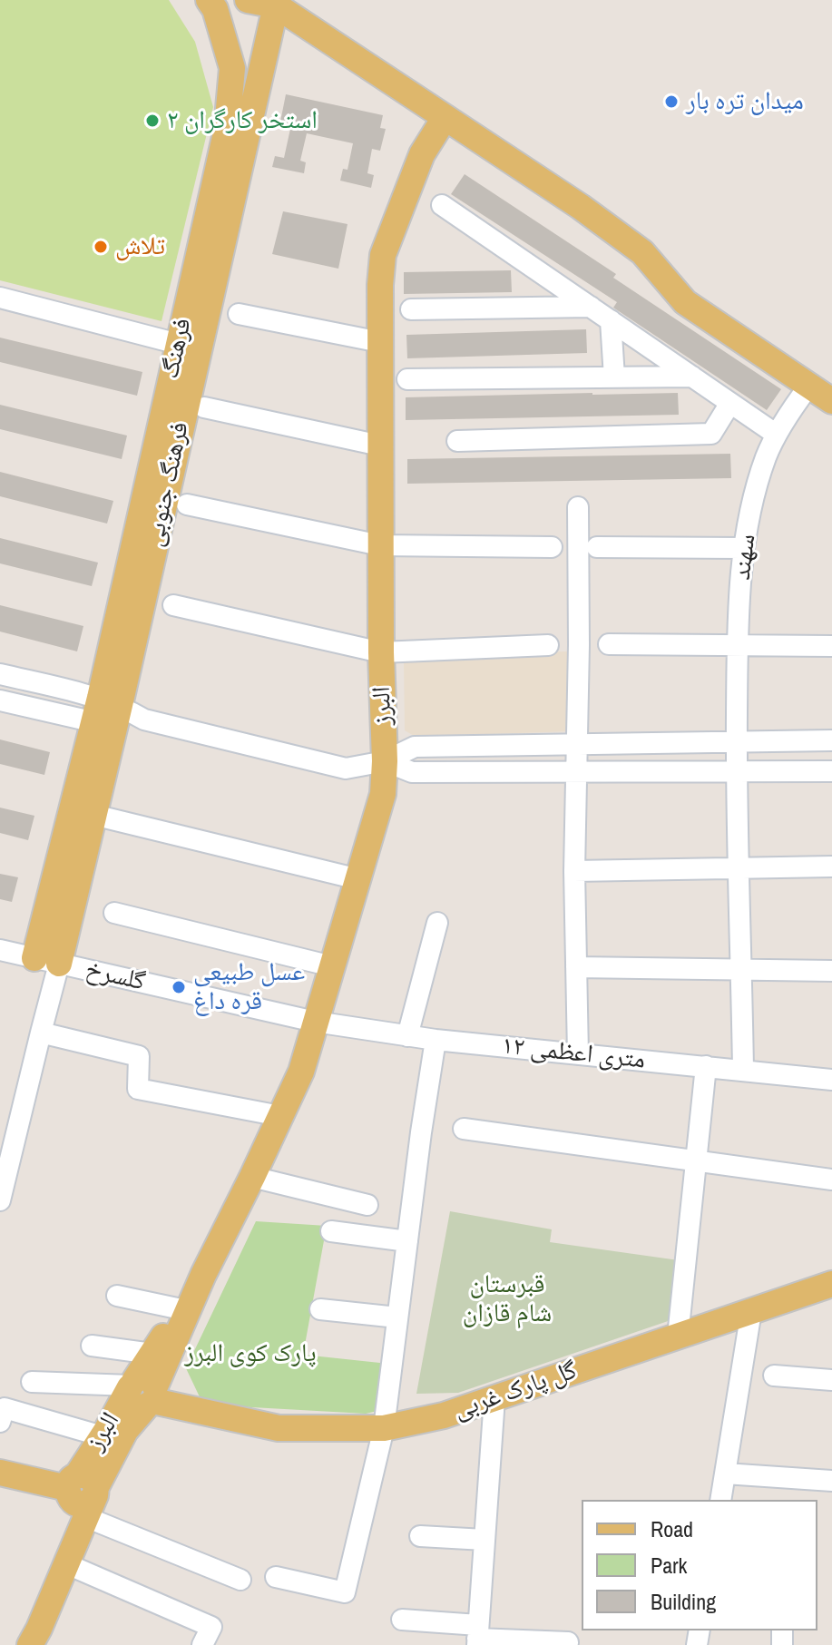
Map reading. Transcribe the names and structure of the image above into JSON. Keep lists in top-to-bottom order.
{
  "streets": {
    "main road": ["فرهنگ", "البرز", "گل پارک غربی"],
    "street": ["سهند", "گلسرخ", "۱۲ متری اعظمی"]
  },
  "crossings": [
    ["فرهنگ", "گلسرخ"],
    ["البرز", "گلسرخ"],
    ["البرز", "۱۲ متری اعظمی"],
    ["البرز", "گل پارک غربی"],
    ["گلسرخ", "۱۲ متری اعظمی"]
  ],
  "parks": ["قبرستان شام قازان", "پارک کوی البرز"],
  "places": [
    "میدان تره بار",
    "استخر کارگران ۲",
    "تلاش",
    "عسل طبیعی قره داغ"
  ],
  "legend": ["Road", "Park", "Building"]
}
